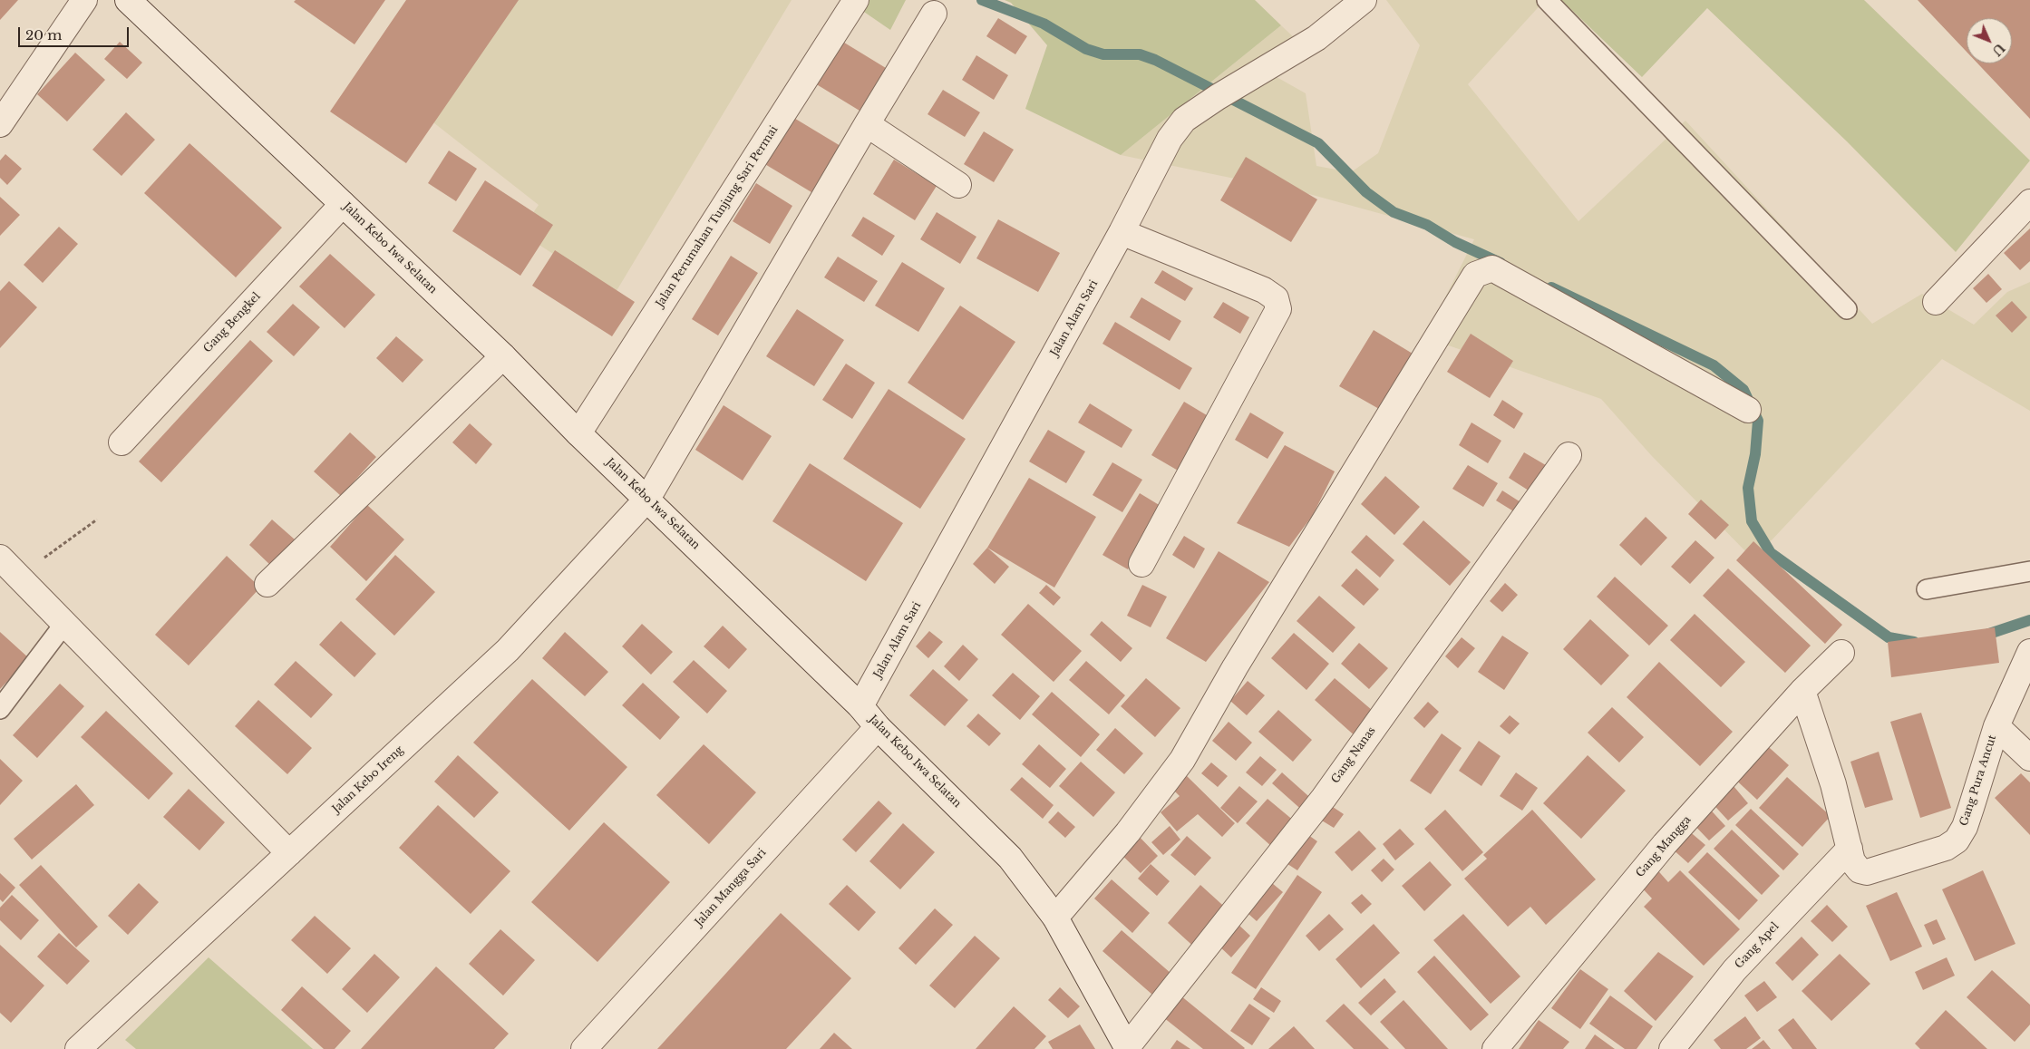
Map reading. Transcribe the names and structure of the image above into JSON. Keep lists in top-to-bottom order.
{
  "streets": {
    "street": [
      "Jalan Perumahan Tunjung Sari Permai",
      "Jalan Kebo Iwa Selatan",
      "Jalan Alam Sari",
      "Gang Bengkel",
      "Gang Nanas",
      "Jalan Kebo Ireng",
      "Gang Pura Ancut",
      "Gang Mangga",
      "Jalan Mangga Sari",
      "Gang Apel"
    ]
  },
  "crossings": [
    ["Jalan Perumahan Tunjung Sari Permai", "Jalan Kebo Iwa Selatan"],
    ["Jalan Kebo Iwa Selatan", "Jalan Alam Sari"],
    ["Jalan Kebo Iwa Selatan", "Gang Bengkel"],
    ["Jalan Kebo Iwa Selatan", "Gang Nanas"],
    ["Jalan Kebo Iwa Selatan", "Jalan Kebo Ireng"],
    ["Jalan Kebo Iwa Selatan", "Jalan Mangga Sari"],
    ["Gang Pura Ancut", "Gang Mangga"],
    ["Gang Pura Ancut", "Gang Apel"]
  ],
  "scale_bar": "20 m",
  "north": "bottom right"
}
